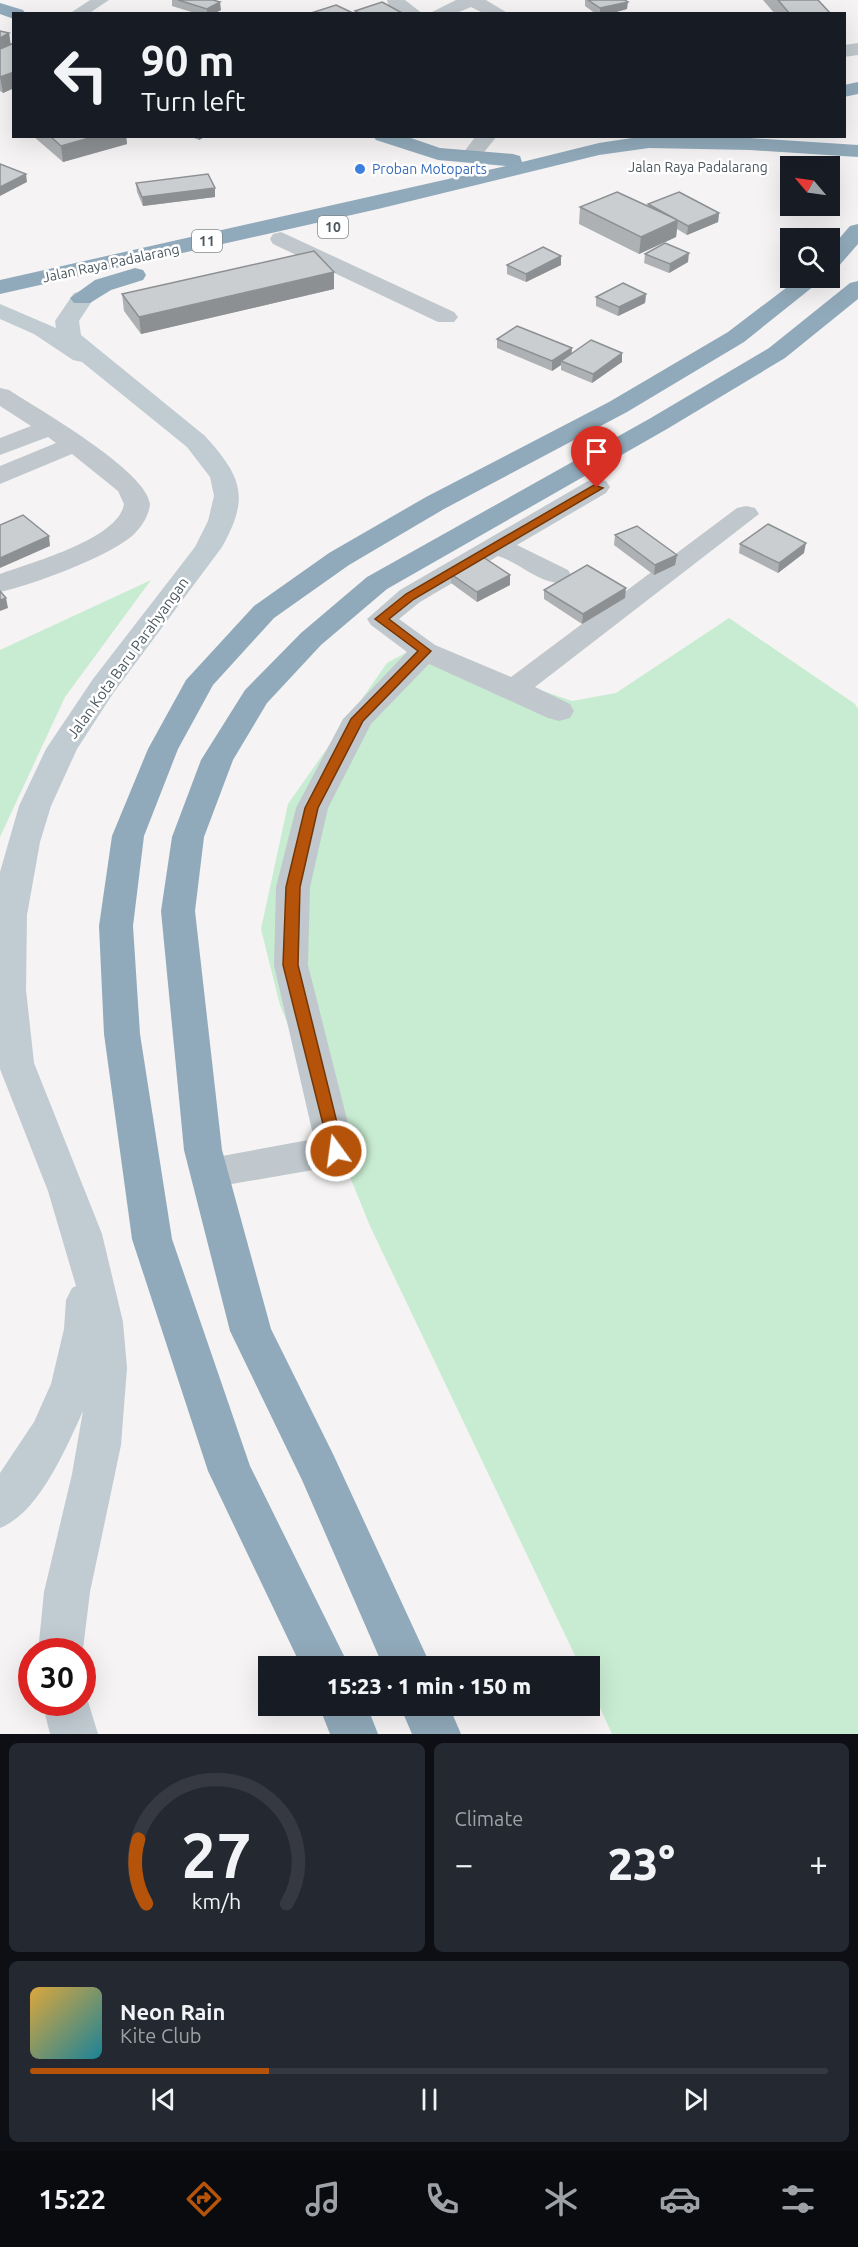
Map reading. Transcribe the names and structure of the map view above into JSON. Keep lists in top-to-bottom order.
{
  "streets": {
    "highway": ["Jalan Raya Padalarang", "10", "11"],
    "main road": ["Jalan Kota Baru Parahyangan"]
  },
  "crossings": [
    ["Jalan Raya Padalarang", "Jalan Kota Baru Parahyangan"]
  ],
  "places": ["Proban Motoparts"],
  "north": "top left",
  "page": {
    "turn": ["90 m", "Turn left"],
    "limit": "30",
    "trip": "15:23 · 1 min · 150 m",
    "tile": "Climate",
    "heat": ["−", "23°", "+"],
    "song": ["Neon Rain", "Kite Club"],
    "tabs": "15:22",
    "gauge": ["27", "km/h"]
  }
}
